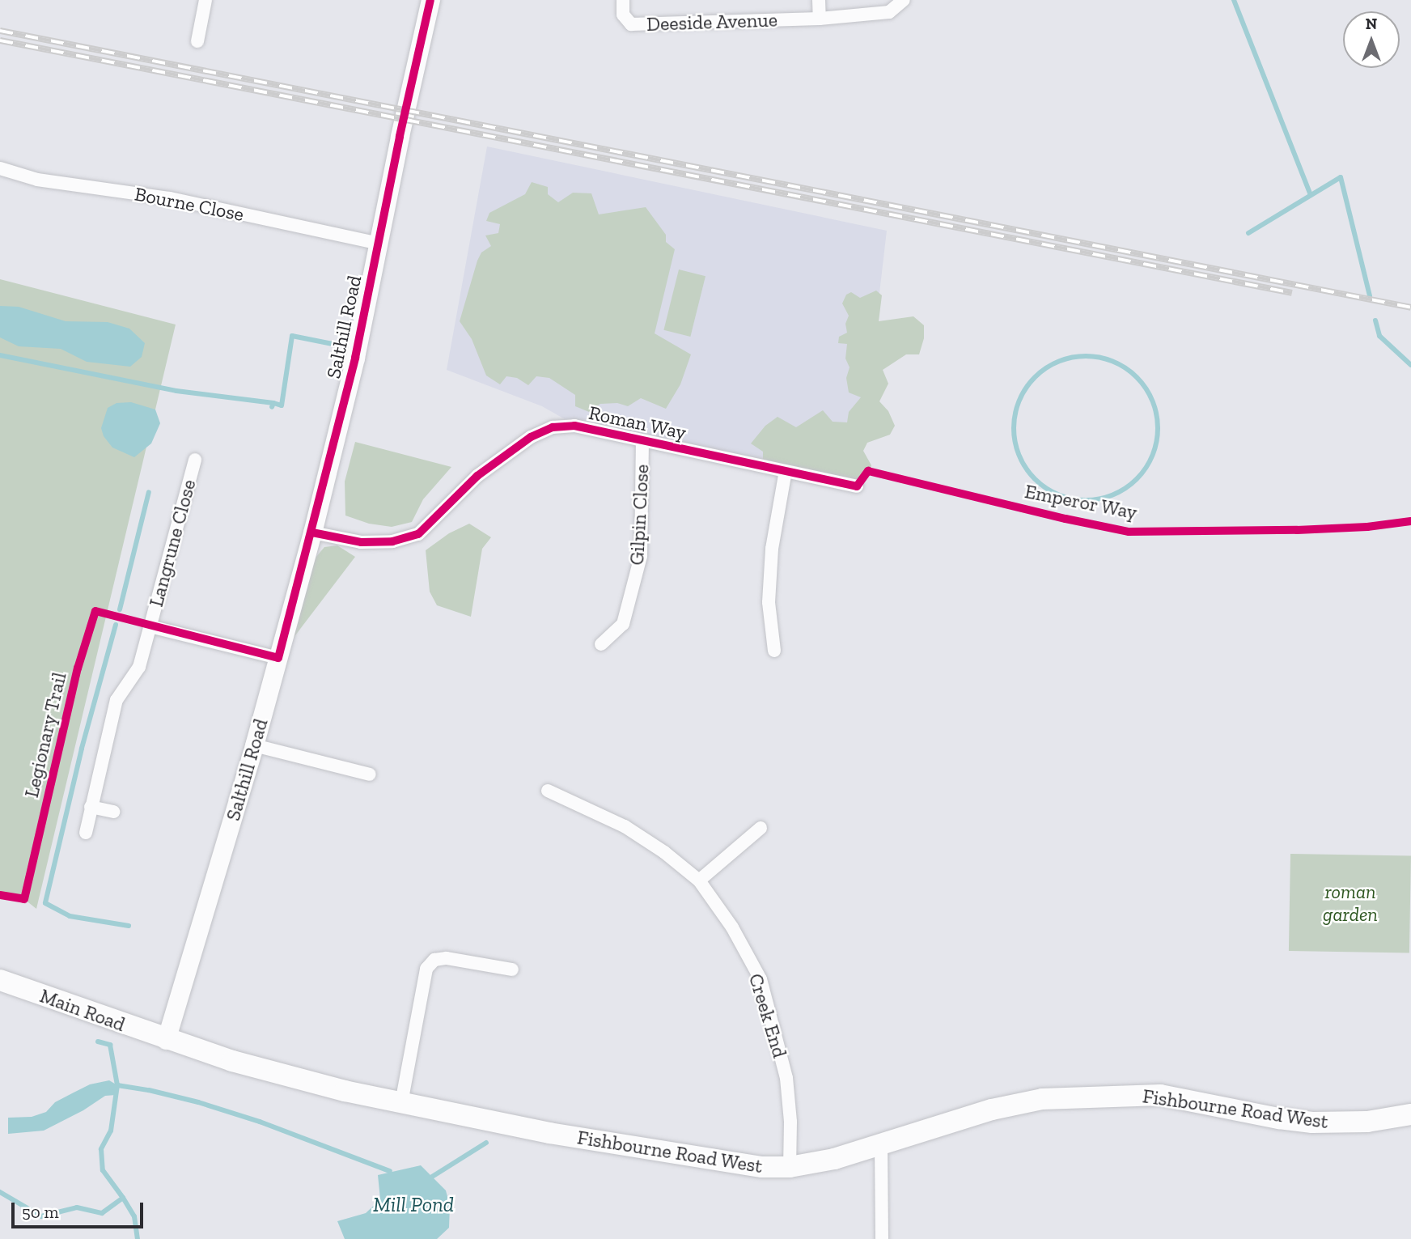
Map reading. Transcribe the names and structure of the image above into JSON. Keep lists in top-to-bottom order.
{
  "streets": {
    "main road": ["Main Road", "Fishbourne Road West"],
    "street": [
      "Deeside Avenue",
      "Bourne Close",
      "Salthill Road",
      "Roman Way",
      "Gilpin Close",
      "Langrune Close",
      "Creek End"
    ],
    "cycle path": ["Emperor Way", "Legionary Trail"]
  },
  "crossings": [
    ["Bourne Close", "Salthill Road"],
    ["Salthill Road", "Roman Way"],
    ["Salthill Road", "Langrune Close"],
    ["Salthill Road", "Main Road"],
    ["Salthill Road", "Fishbourne Road West"],
    ["Roman Way", "Gilpin Close"],
    ["Main Road", "Fishbourne Road West"],
    ["Creek End", "Fishbourne Road West"]
  ],
  "water": ["Mill Pond"],
  "parks": ["roman garden"],
  "scale_bar": "50 m",
  "north": "top"
}
